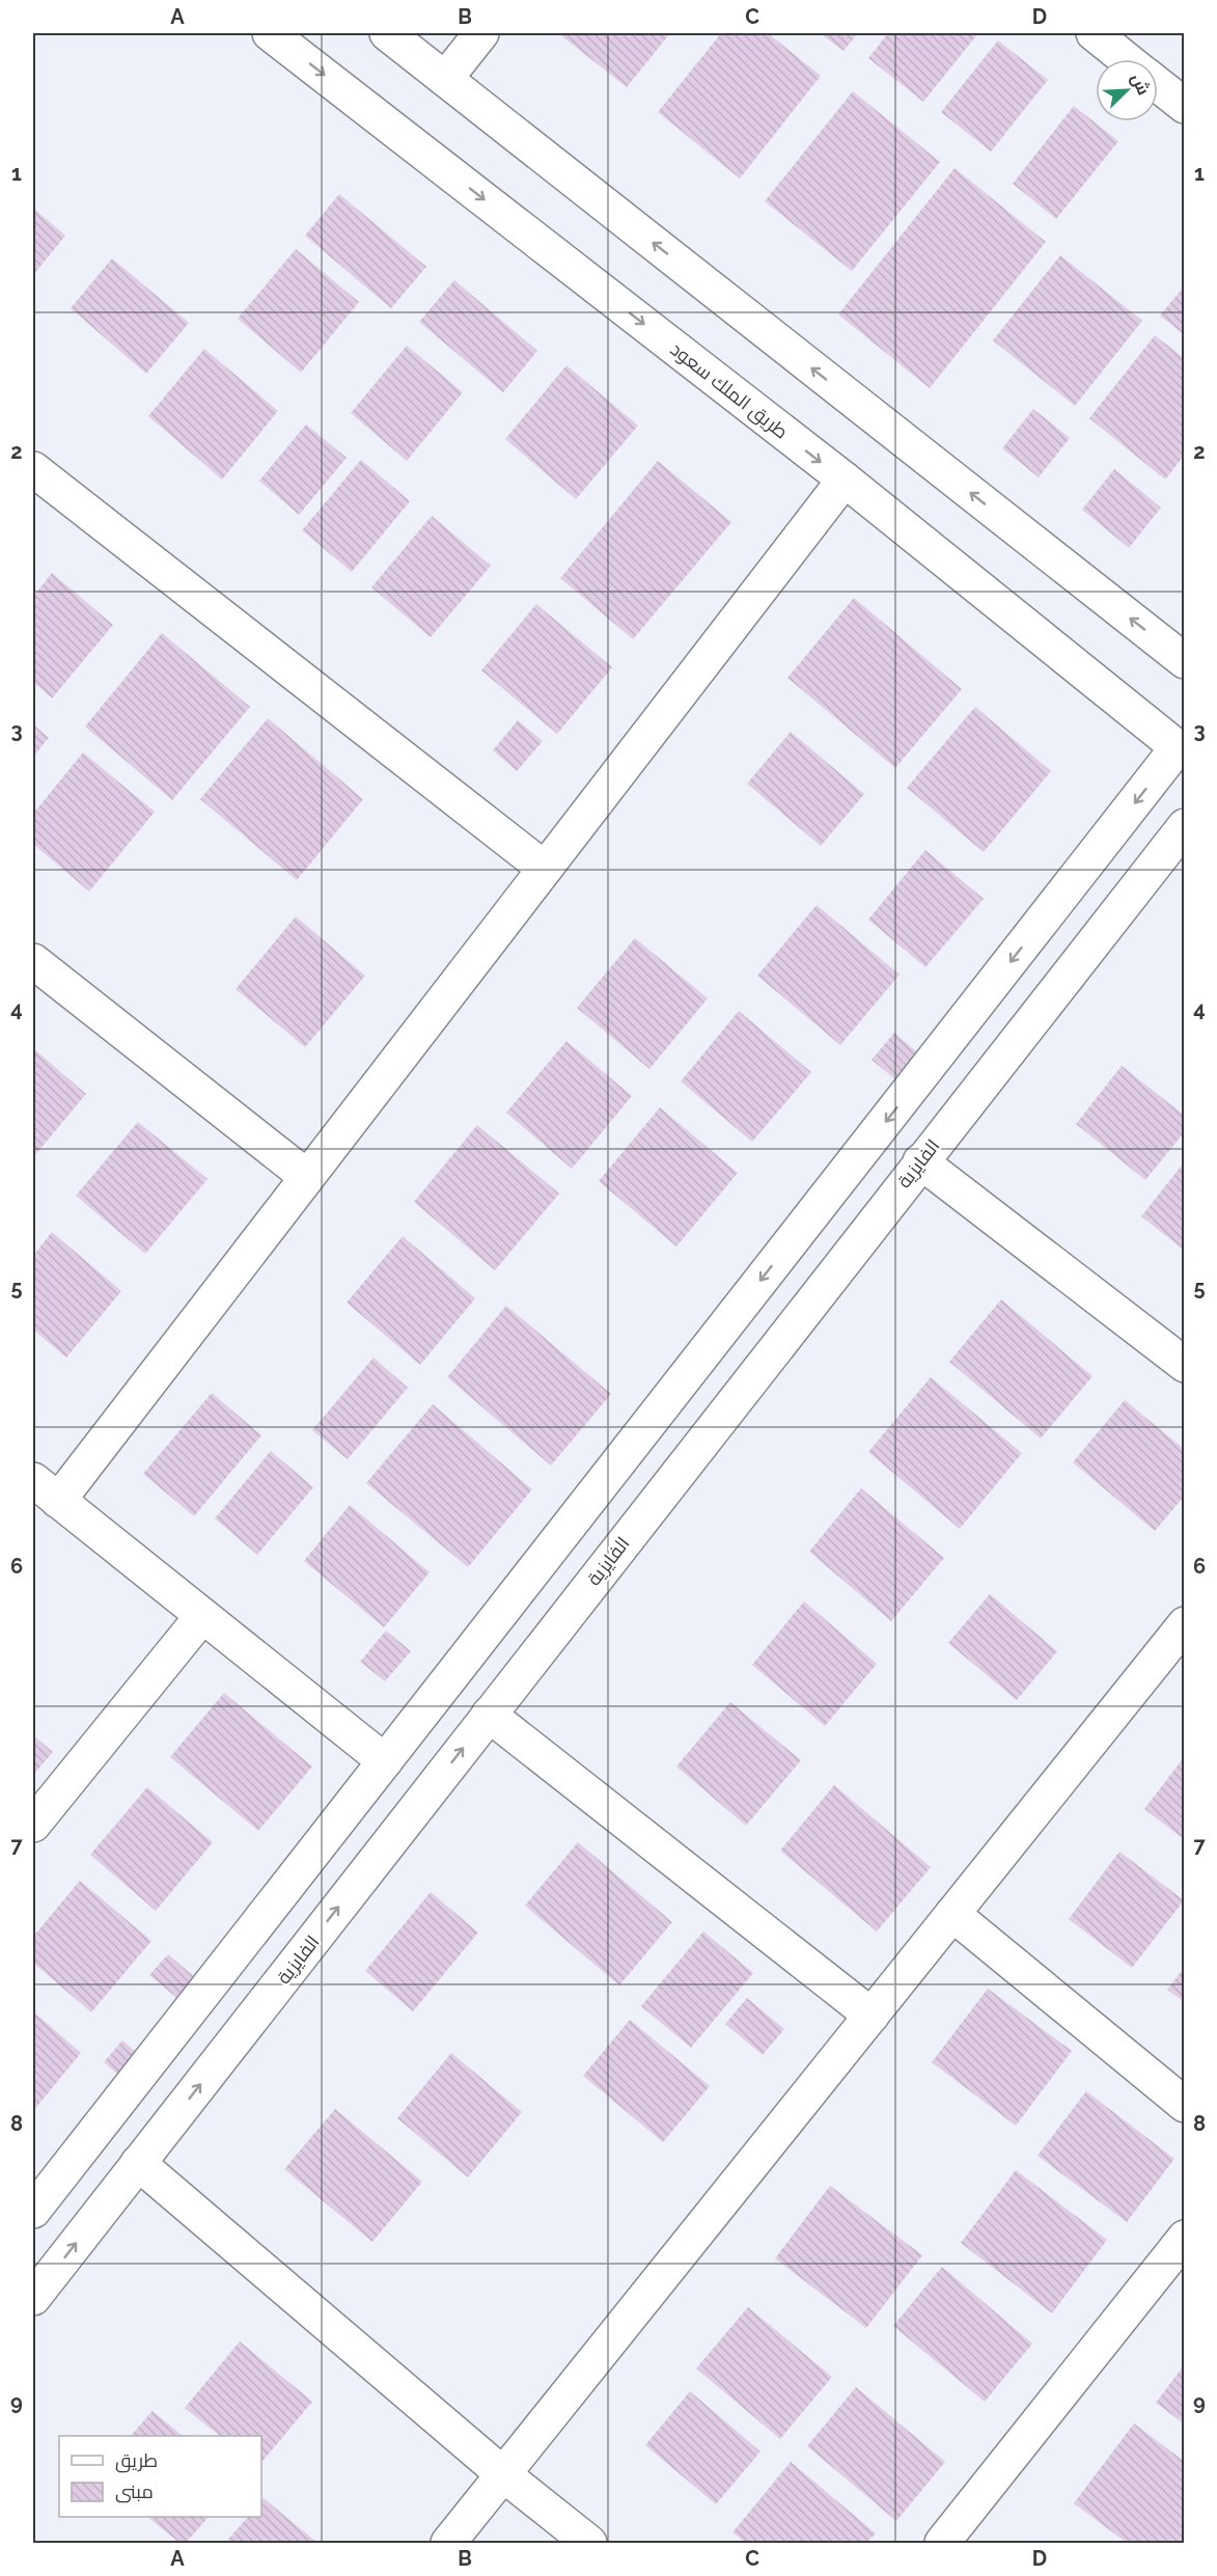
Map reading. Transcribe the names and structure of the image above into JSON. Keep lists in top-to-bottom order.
{
  "streets": {
    "street": ["طريق الملك سعود", "الفايزية"]
  },
  "legend": ["طريق", "مبنى"],
  "north": "top right",
  "grid": {
    "columns": [
      "A",
      "B",
      "C",
      "D"
    ],
    "rows": [
      "1",
      "2",
      "3",
      "4",
      "5",
      "6",
      "7",
      "8",
      "9"
    ]
  }
}
